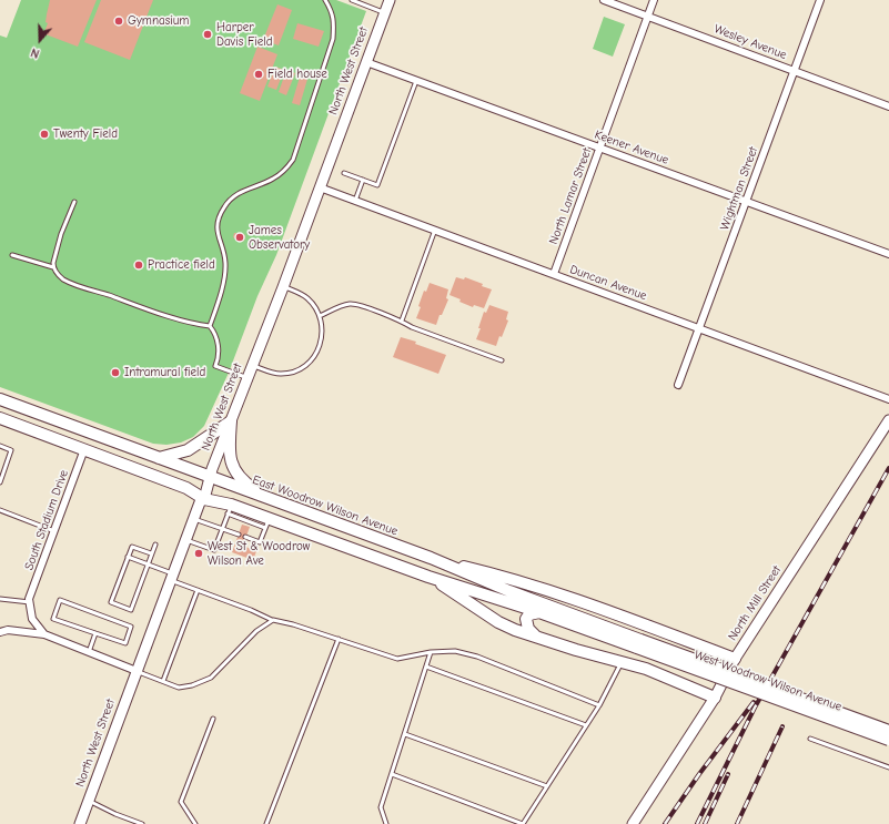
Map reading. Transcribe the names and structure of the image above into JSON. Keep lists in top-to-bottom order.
{
  "streets": {
    "main road": ["East Woodrow Wilson Avenue", "West Woodrow Wilson Avenue"],
    "street": [
      "Wesley Avenue",
      "North West Street",
      "Keener Avenue",
      "Wightman Street",
      "North Lamar Street",
      "Duncan Avenue",
      "South Stadium Drive",
      "North Mill Street"
    ]
  },
  "crossings": [
    ["Wesley Avenue", "Wightman Street"],
    ["Wesley Avenue", "North Lamar Street"],
    ["North West Street", "Keener Avenue"],
    ["North West Street", "Duncan Avenue"],
    ["North West Street", "East Woodrow Wilson Avenue"],
    ["Keener Avenue", "Wightman Street"],
    ["Keener Avenue", "North Lamar Street"],
    ["Wightman Street", "Duncan Avenue"],
    ["North Lamar Street", "Duncan Avenue"],
    ["East Woodrow Wilson Avenue", "West Woodrow Wilson Avenue"]
  ],
  "places": [
    "Gymnasium",
    "Harper Davis Field",
    "Field house",
    "Twenty Field",
    "James Observatory",
    "Practice field",
    "Intramural field",
    "West St & Woodrow Wilson Ave"
  ],
  "north": "bottom"
}
